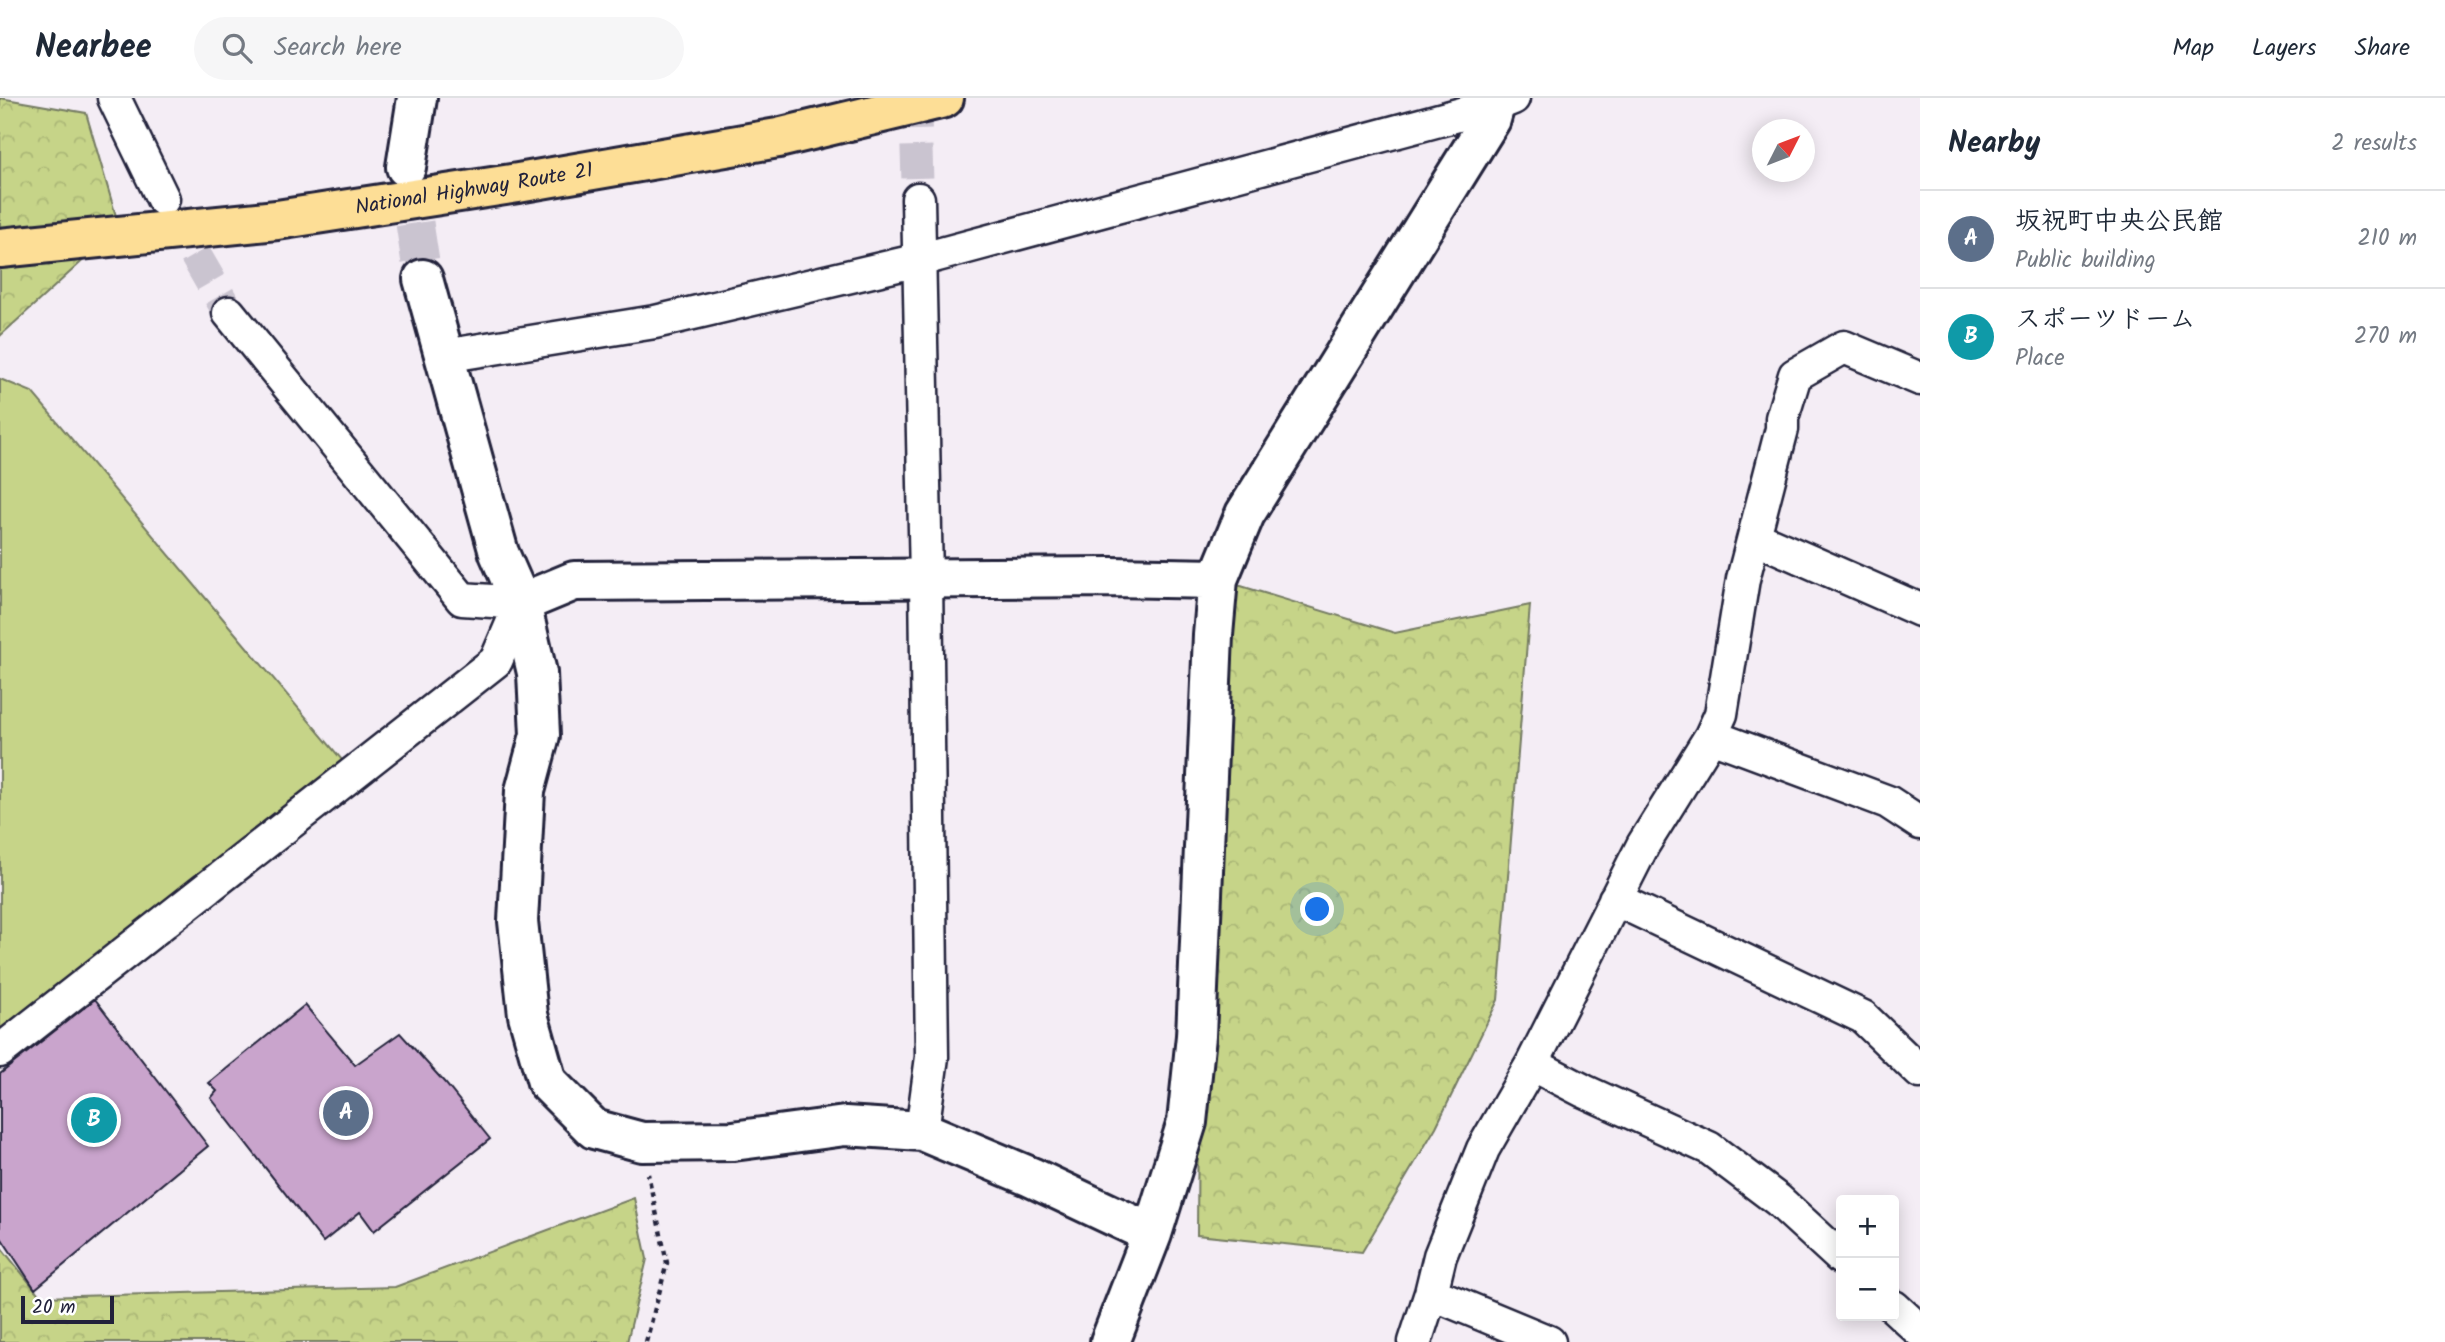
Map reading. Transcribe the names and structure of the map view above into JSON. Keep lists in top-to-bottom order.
{
  "streets": {
    "highway": ["National Highway Route 21"]
  },
  "scale_bar": "20 m",
  "north": "top right",
  "page": {
    "header": "Nearbee",
    "search": "Search here",
    "nav": ["Map", "Layers", "Share"],
    "heading": ["Nearby", "2 results"],
    "list": [
      {
        "mark": "A",
        "name": "坂祝町中央公民館",
        "note": "Public building",
        "value": "210 m"
      },
      {
        "mark": "B",
        "name": "スポーツドーム",
        "note": "Place",
        "value": "270 m"
      }
    ],
    "pins": ["A", "B"],
    "map_buttons": ["+", "−"],
    "scale": "20 m"
  }
}
